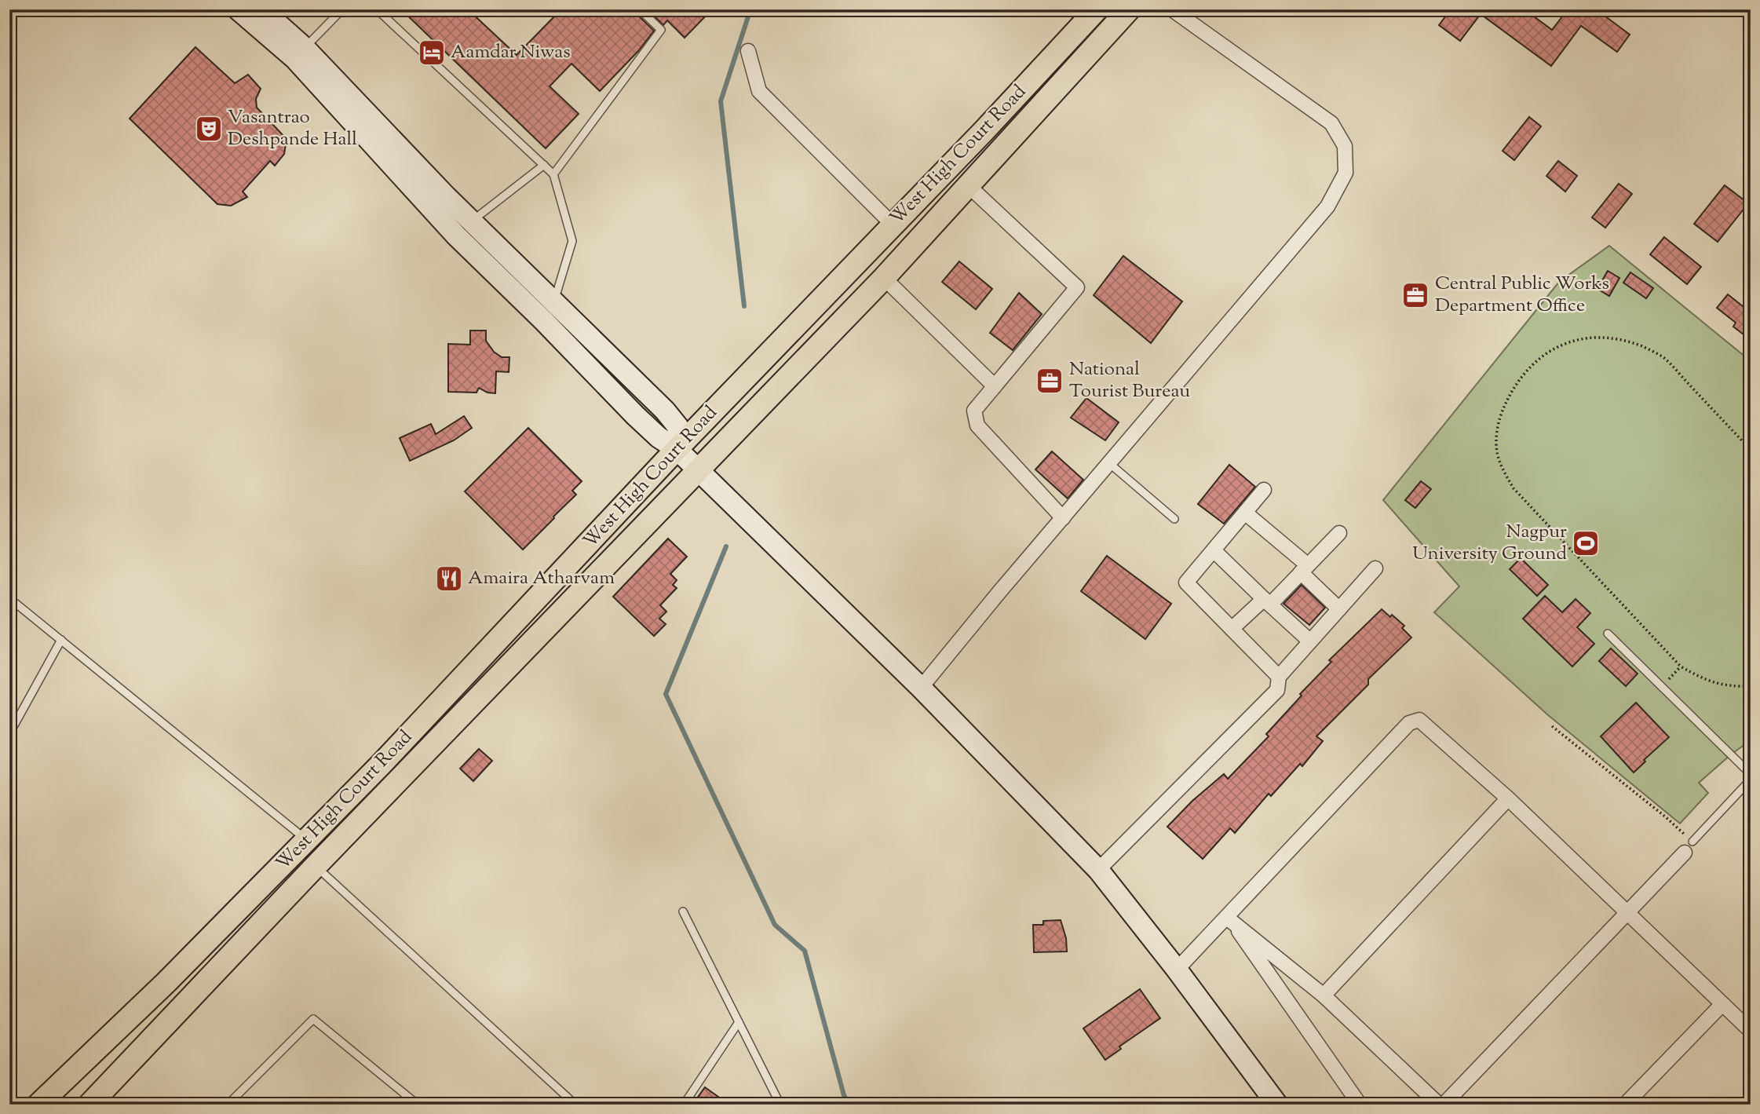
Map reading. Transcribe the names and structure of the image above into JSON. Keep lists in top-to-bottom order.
{
  "streets": {
    "main road": ["West High Court Road"]
  },
  "places": {
    "hotel": ["Aamdar Niwas"],
    "theatre": ["Vasantrao Deshpande Hall"],
    "office": ["Central Public Works Department Office", "National Tourist Bureau"],
    "sports": ["Nagpur University Ground"],
    "restaurant": ["Amaira Atharvam"]
  }
}
